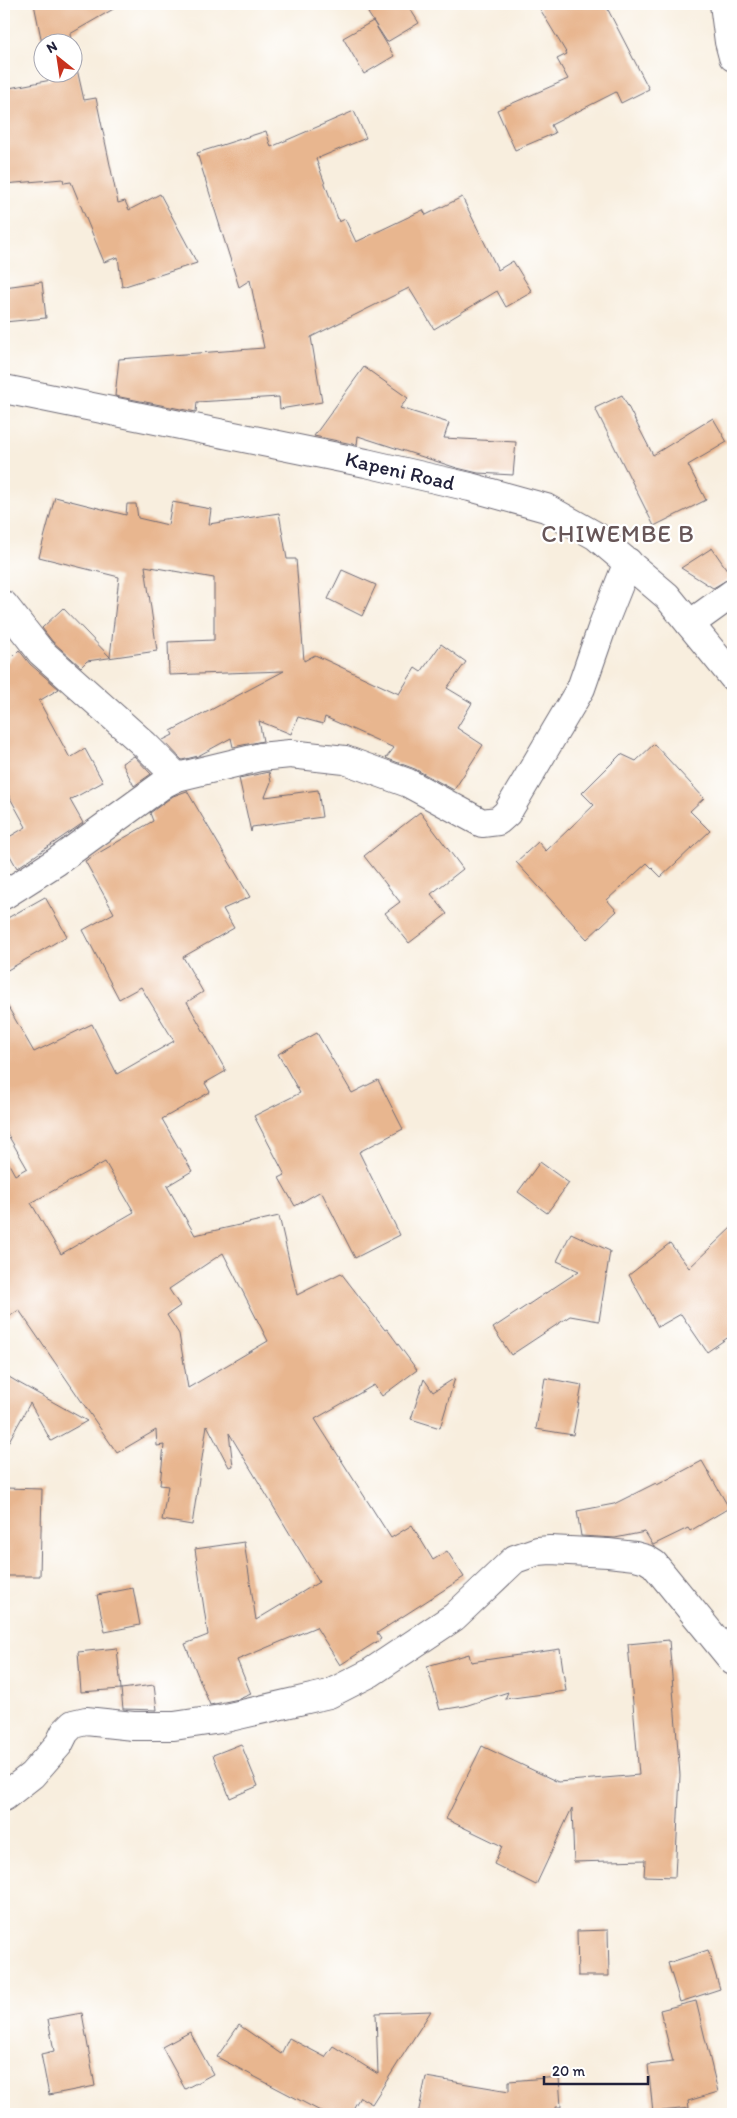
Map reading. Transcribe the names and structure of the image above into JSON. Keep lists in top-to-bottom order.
{
  "streets": {
    "street": ["Kapeni Road"]
  },
  "districts": ["CHIWEMBE B"],
  "scale_bar": "20 m",
  "north": "top left"
}
